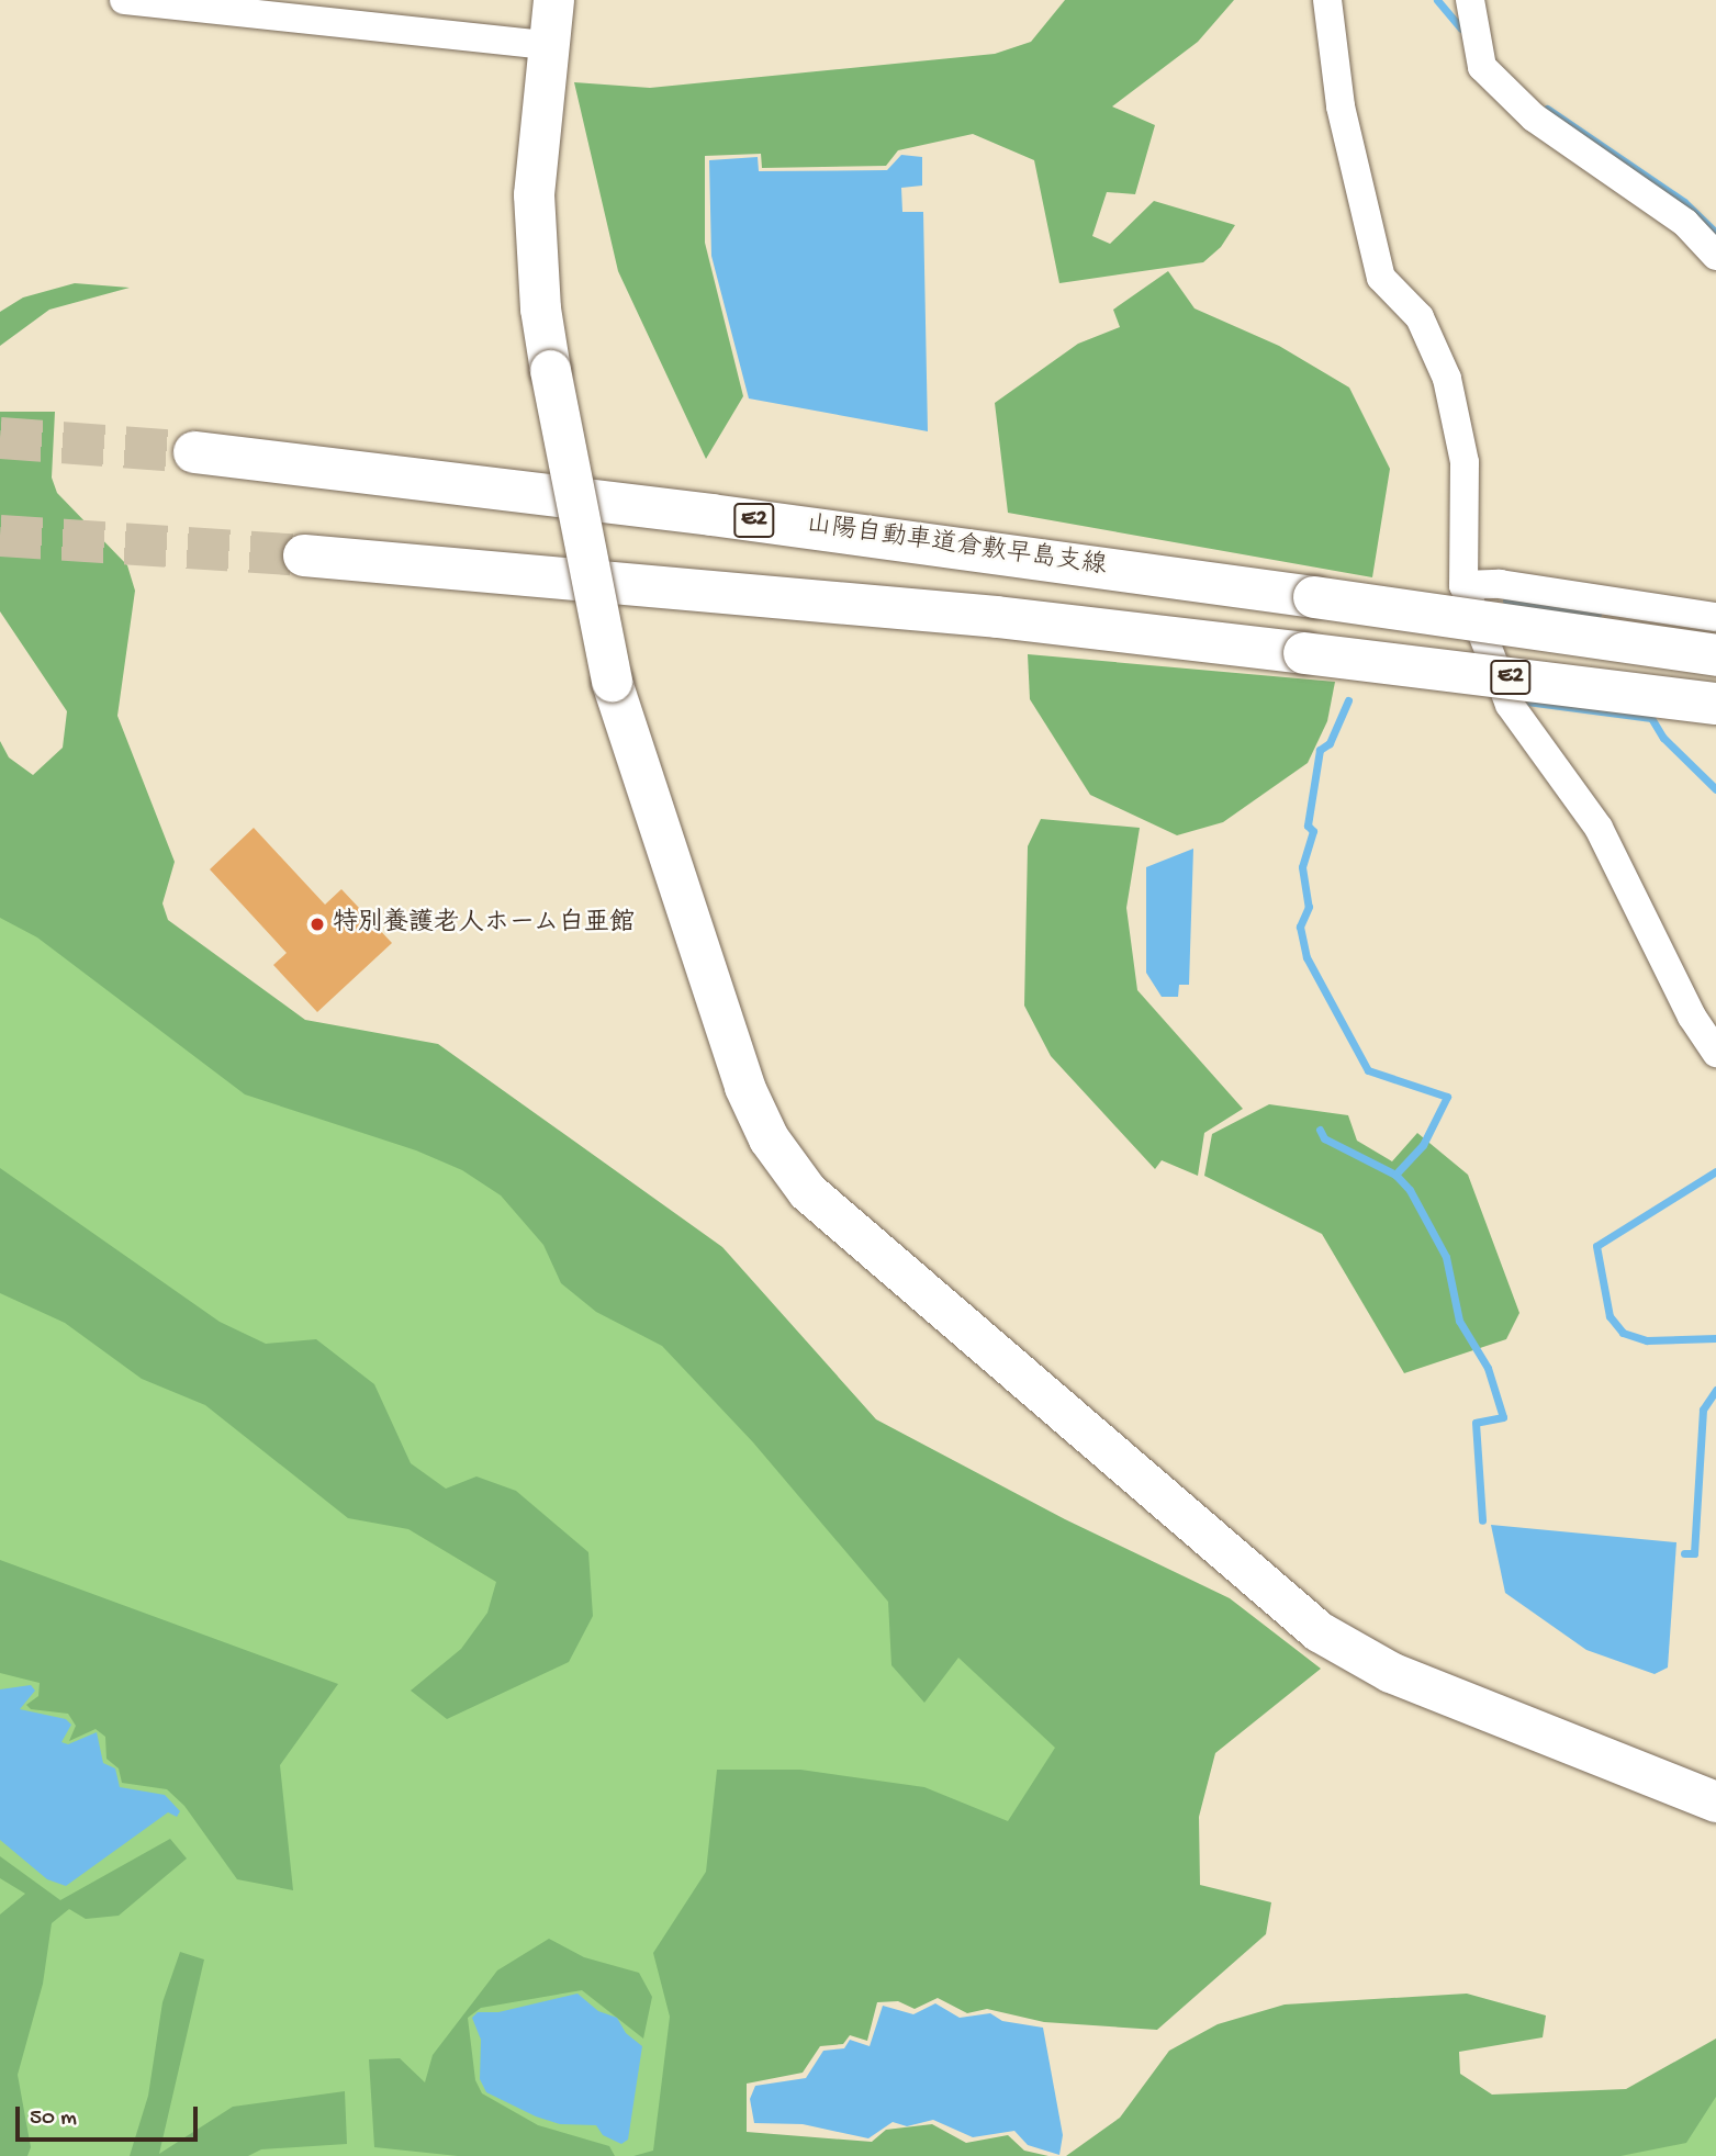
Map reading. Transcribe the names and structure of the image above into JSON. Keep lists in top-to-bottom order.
{
  "streets": {
    "highway": ["E2", "山陽自動車道倉敷早島支線"]
  },
  "places": ["特別養護老人ホーム白亜館"],
  "scale_bar": "50 m"
}
